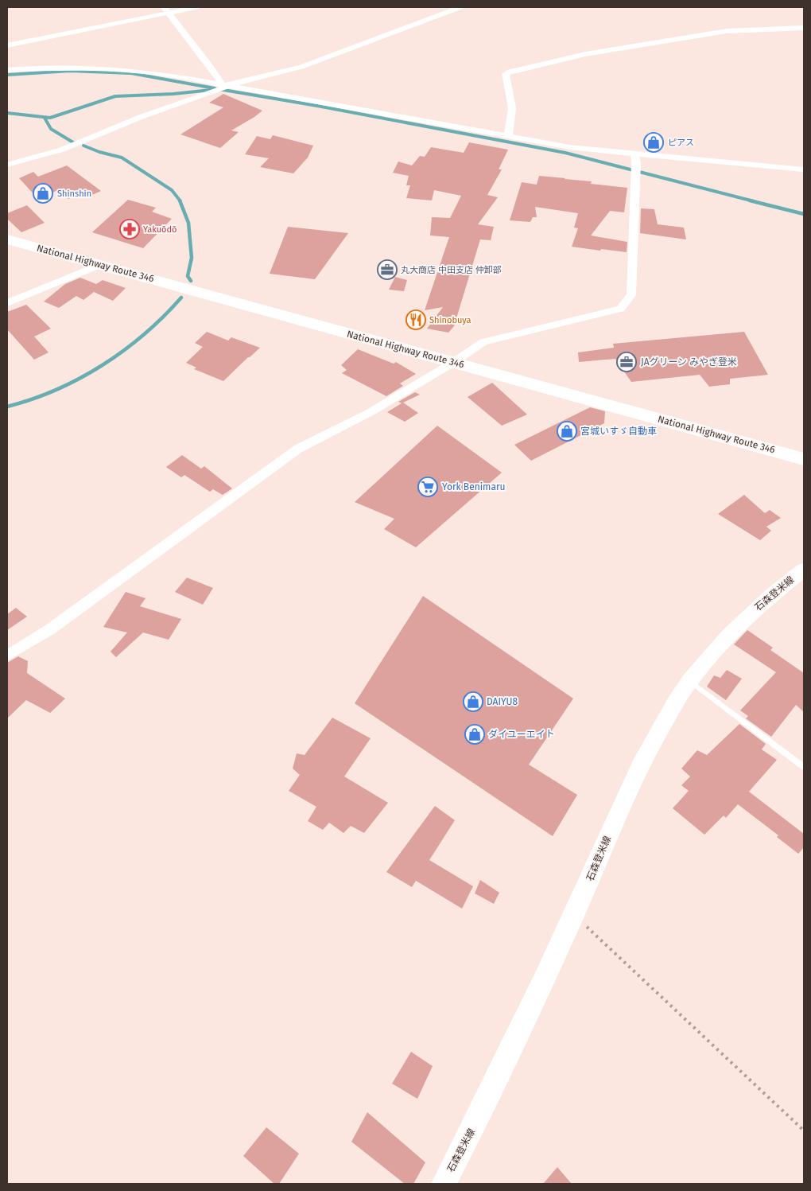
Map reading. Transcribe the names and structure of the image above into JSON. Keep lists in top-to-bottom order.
{
  "streets": {
    "highway": ["National Highway Route 346"],
    "main road": ["石森登米線"]
  },
  "places": {
    "shop": [
      "ピアス",
      "Shinshin",
      "宮城いすゞ自動車",
      "DAIYU8",
      "ダイユーエイト"
    ],
    "pharmacy": ["Yakuōdō"],
    "office": ["丸大商店 中田支店 仲卸部", "JAグリーン みやぎ登米"],
    "restaurant": ["Shinobuya"],
    "supermarket": ["York Benimaru"]
  }
}
